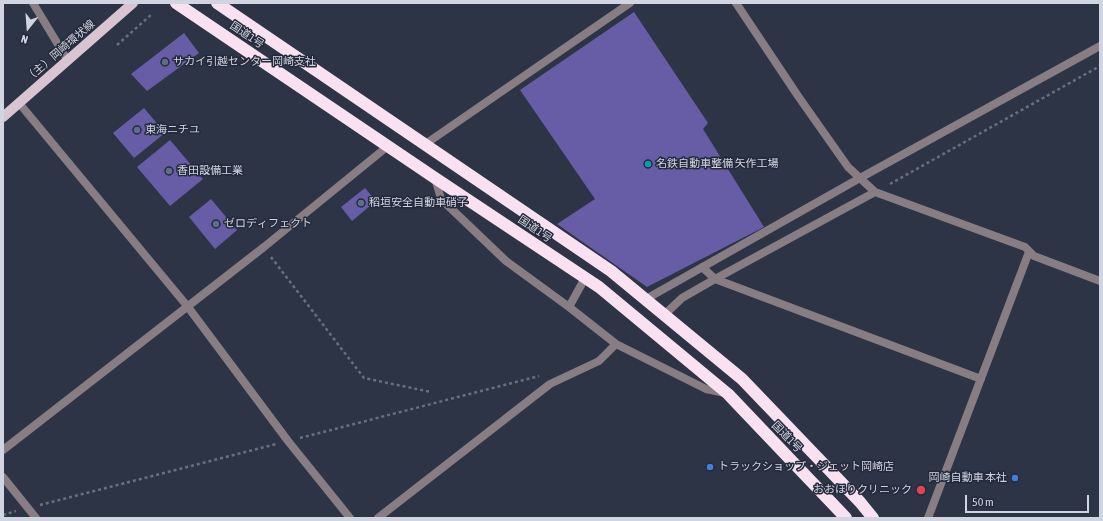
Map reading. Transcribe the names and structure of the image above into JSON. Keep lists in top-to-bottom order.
{
  "streets": {
    "highway": ["国道1号"],
    "main road": ["（主）岡崎環状線"]
  },
  "places": [
    "サカイ引越センター岡崎支社",
    "東海ニチユ",
    "名鉄自動車整備 矢作工場",
    "香田設備工業",
    "稻垣安全自動車硝子",
    "ゼロディフェクト",
    "トラックショップ・ジェット岡崎店",
    "岡崎自動車 本社",
    "おおほりクリニック"
  ],
  "scale_bar": "50 m",
  "north": "bottom"
}
